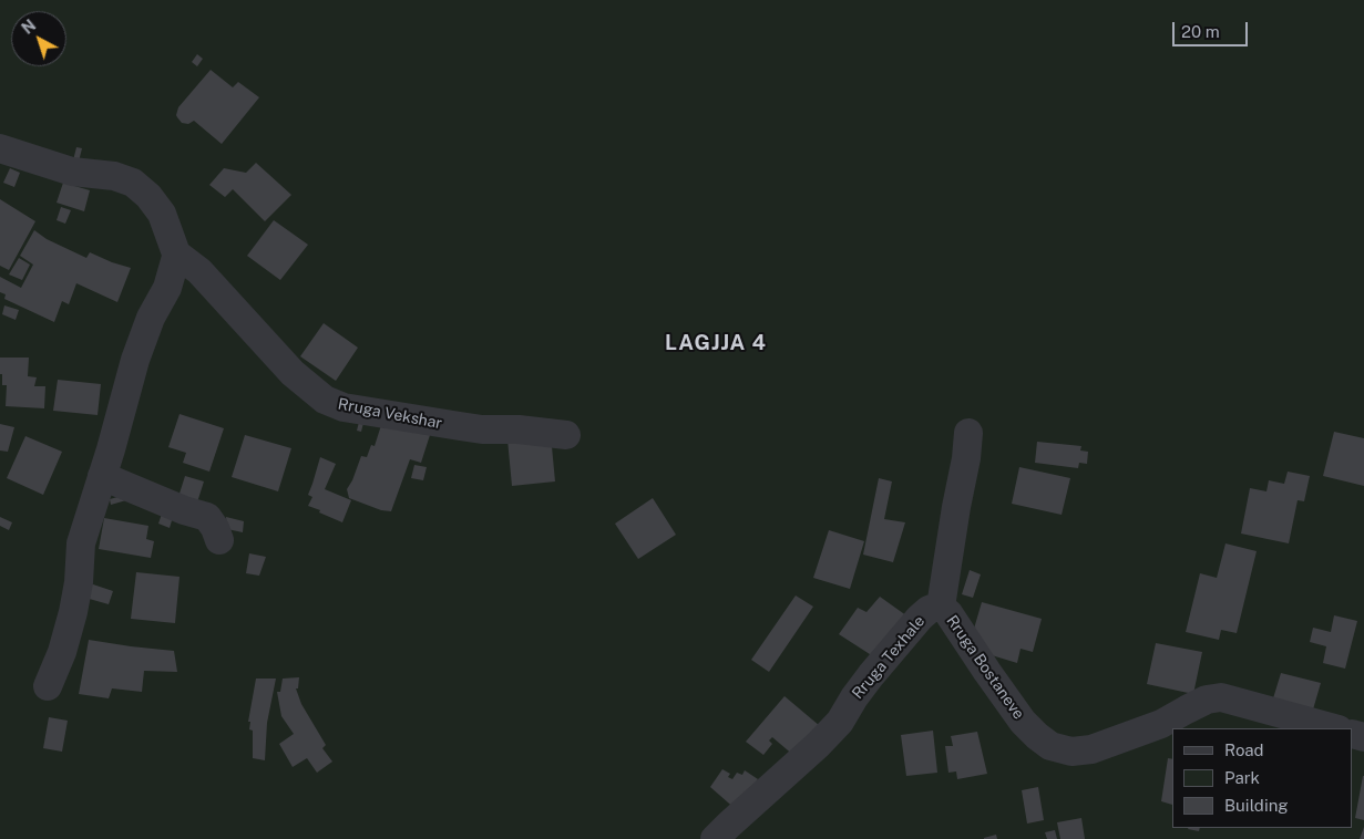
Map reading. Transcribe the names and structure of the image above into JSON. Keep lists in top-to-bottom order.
{
  "streets": {
    "street": ["Rruga Vekshar", "Rruga Texhale", "Rruga Bostaneve"]
  },
  "crossings": [
    ["Rruga Texhale", "Rruga Bostaneve"]
  ],
  "districts": ["LAGJJA 4"],
  "legend": ["Road", "Park", "Building"],
  "scale_bar": "20 m",
  "north": "top left"
}
